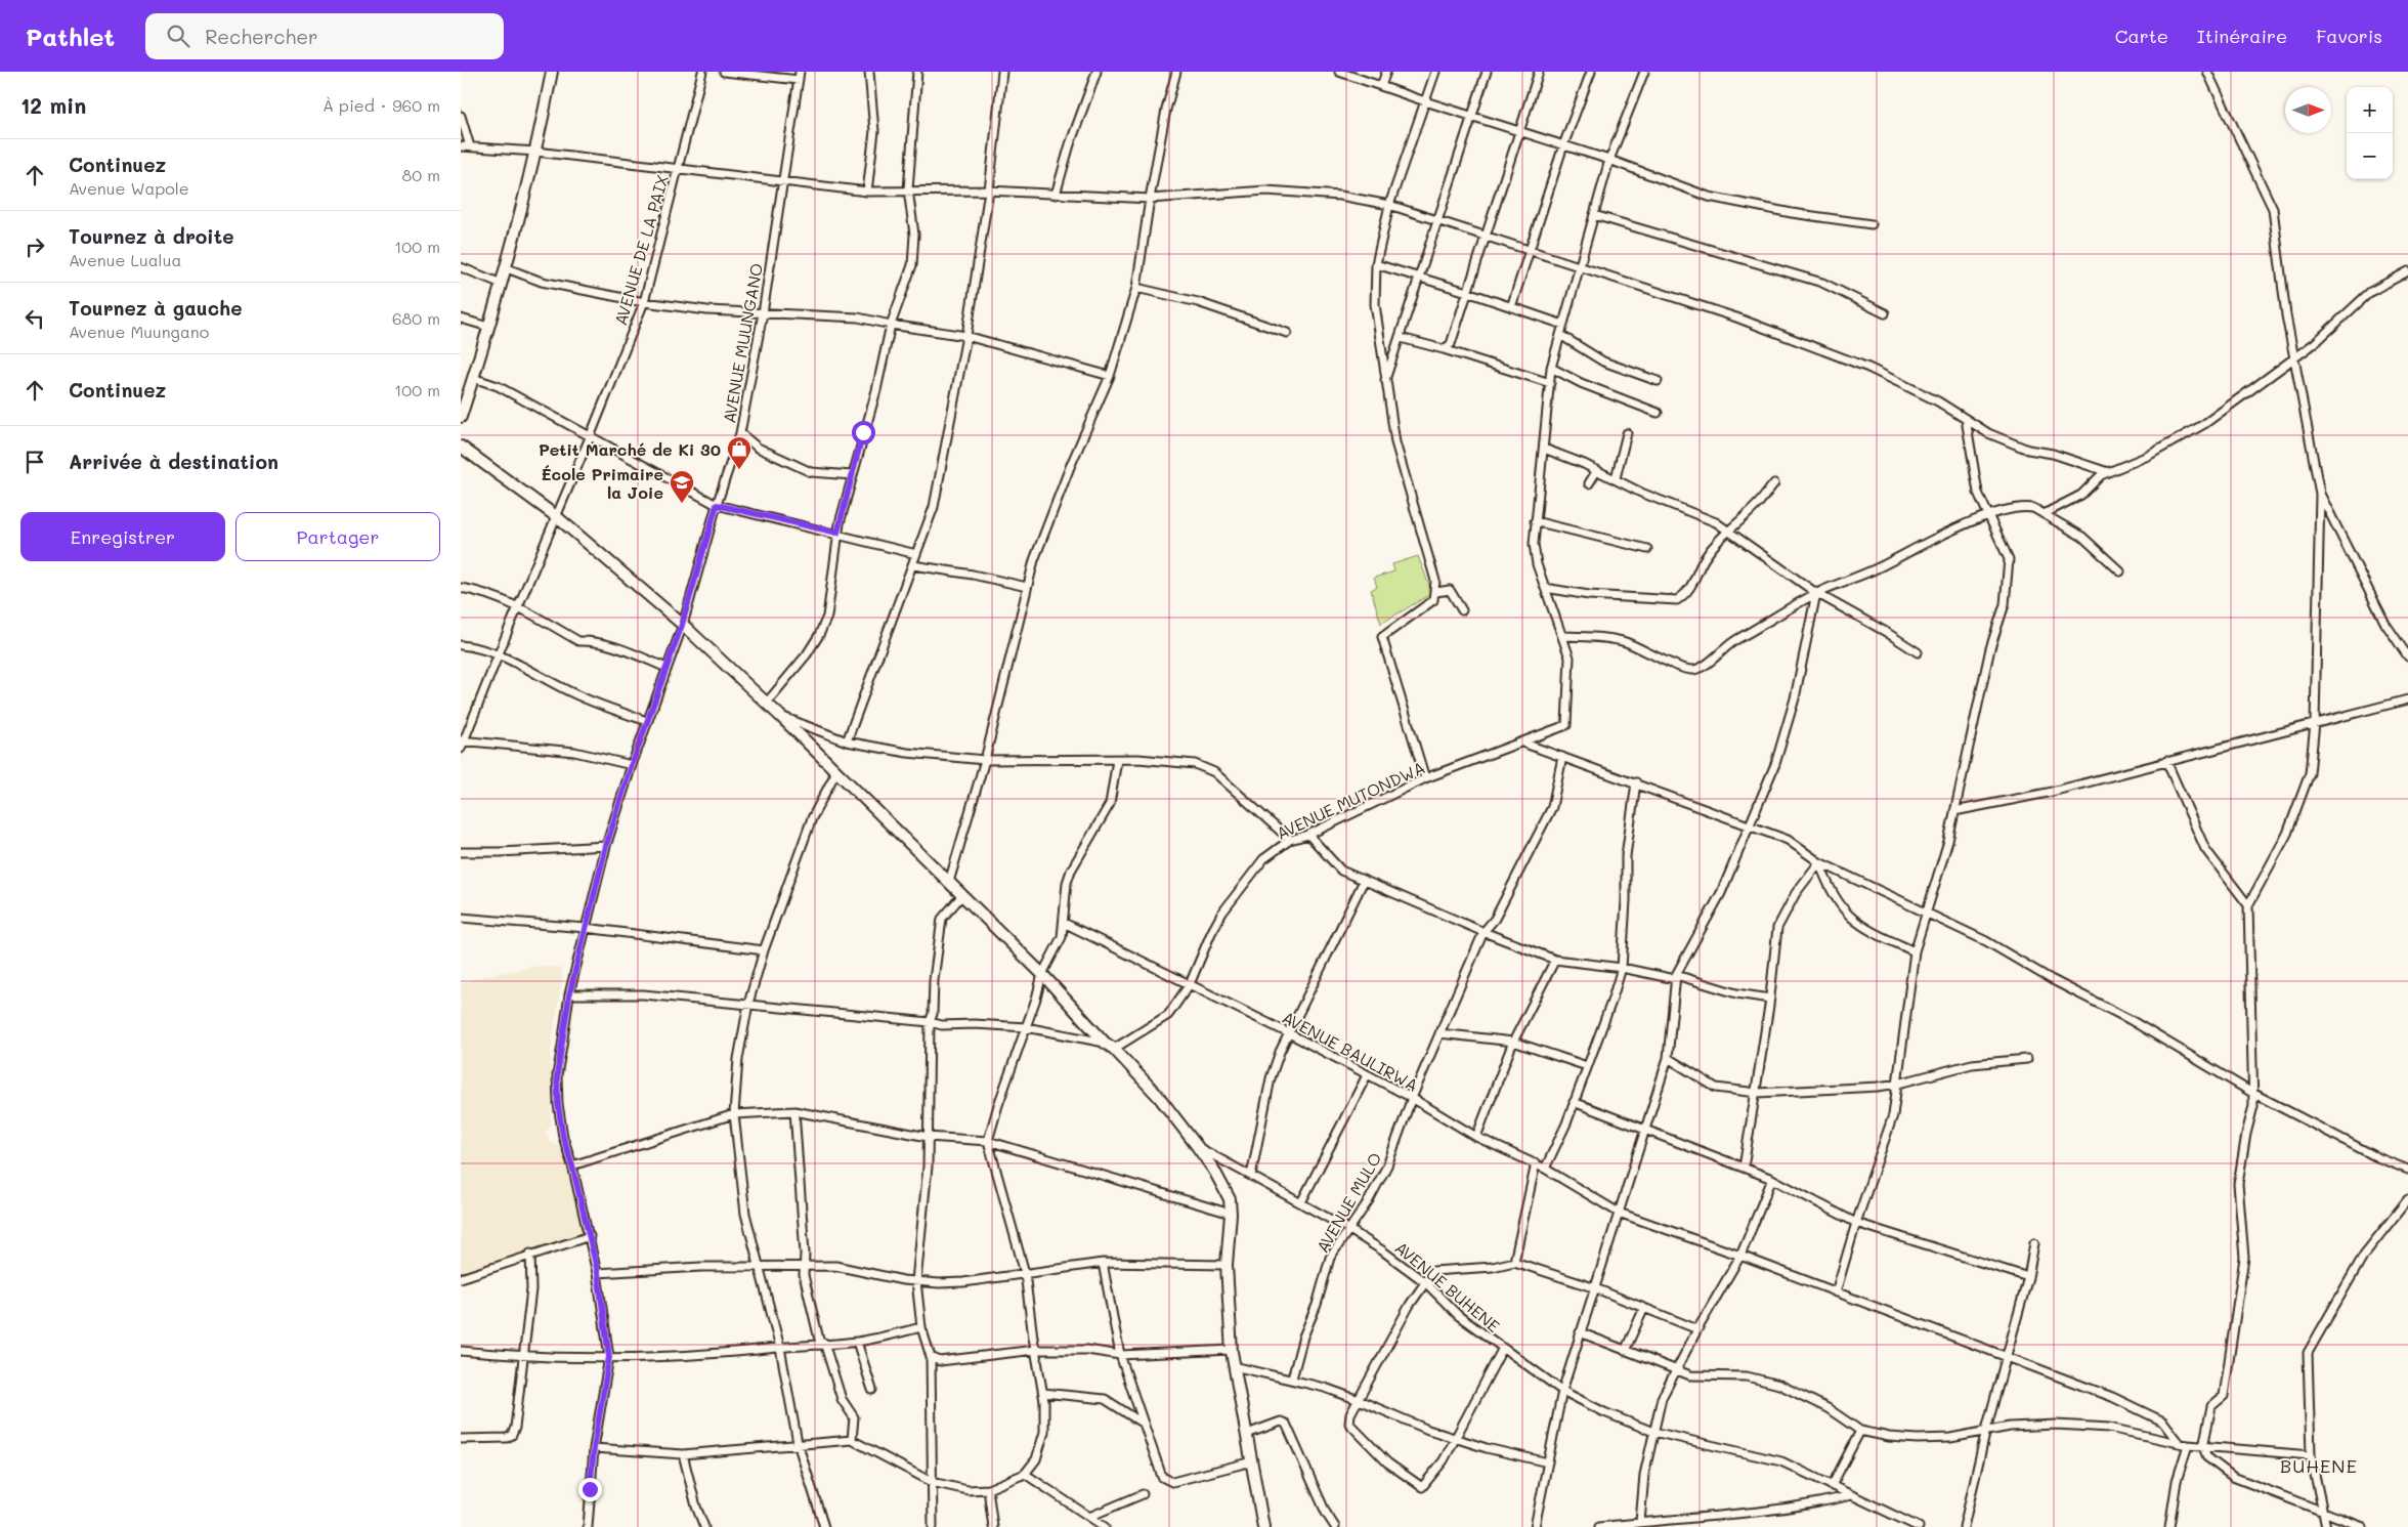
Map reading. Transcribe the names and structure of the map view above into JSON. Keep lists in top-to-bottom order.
{
  "streets": {
    "street": [
      "AVENUE DE LA PAIX",
      "AVENUE MUUNGANO",
      "AVENUE MUTONDWA",
      "AVENUE BAULIRWA",
      "AVENUE MULO",
      "AVENUE BUHENE"
    ]
  },
  "crossings": [
    ["AVENUE MUTONDWA", "AVENUE BAULIRWA"],
    ["AVENUE BAULIRWA", "AVENUE MULO"],
    ["AVENUE MULO", "AVENUE BUHENE"]
  ],
  "districts": ["BUHENE"],
  "places": {
    "shop": ["Petit Marché de Ki 30"],
    "school or university": ["École Primaire la Joie"]
  },
  "north": "right",
  "page": {
    "header": "Pathlet",
    "search": "Rechercher",
    "nav": ["Carte", "Itinéraire", "Favoris"],
    "heading": ["12 min", "À pied · 960 m"],
    "map_buttons": ["+", "−"],
    "list": [
      ["Continuez", "Avenue Wapole", "80 m"],
      ["Tournez à droite", "Avenue Lualua", "100 m"],
      ["Tournez à gauche", "Avenue Muungano", "680 m"],
      ["Continuez", "100 m"],
      "Arrivée à destination"
    ],
    "buttons": ["Enregistrer", "Partager"]
  }
}
